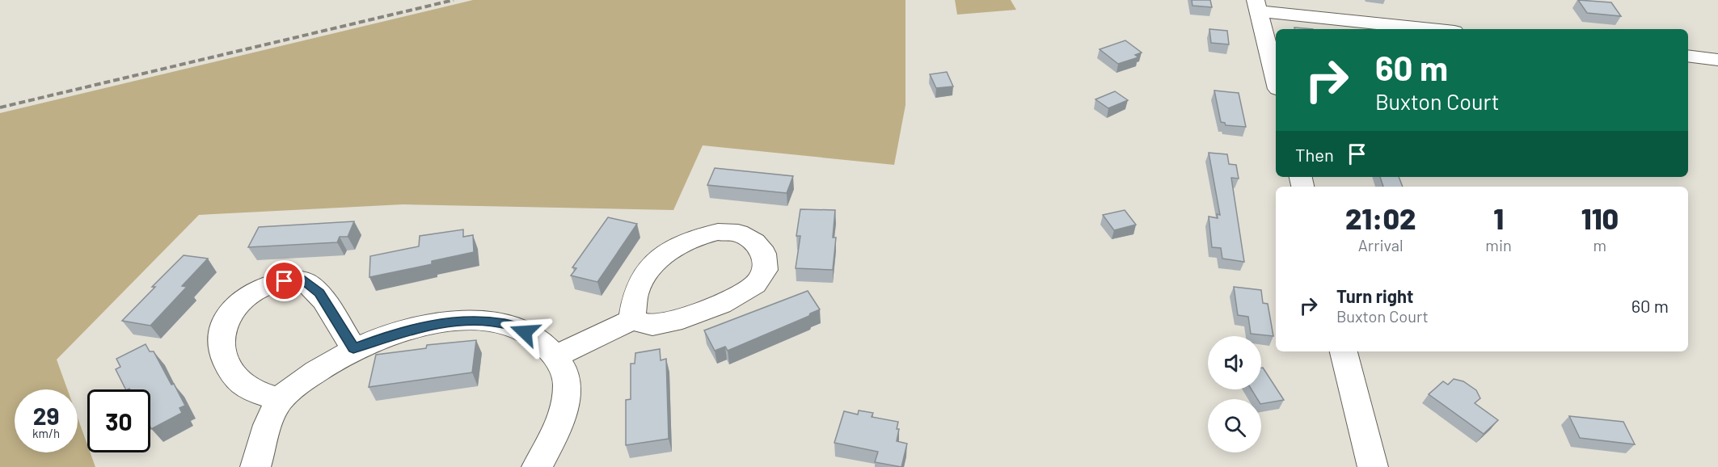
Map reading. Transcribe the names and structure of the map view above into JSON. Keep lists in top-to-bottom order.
{
  "page": {
    "turn": ["60 m", "Buxton Court"],
    "then": "Then",
    "eta": [
      "21:02",
      "Arrival",
      "1",
      "min",
      "110",
      "m"
    ],
    "list": [
      {
        "name": "Turn right",
        "note": "Buxton Court",
        "value": "60 m"
      }
    ],
    "speed": "29 km/h",
    "limit": "30"
  }
}
